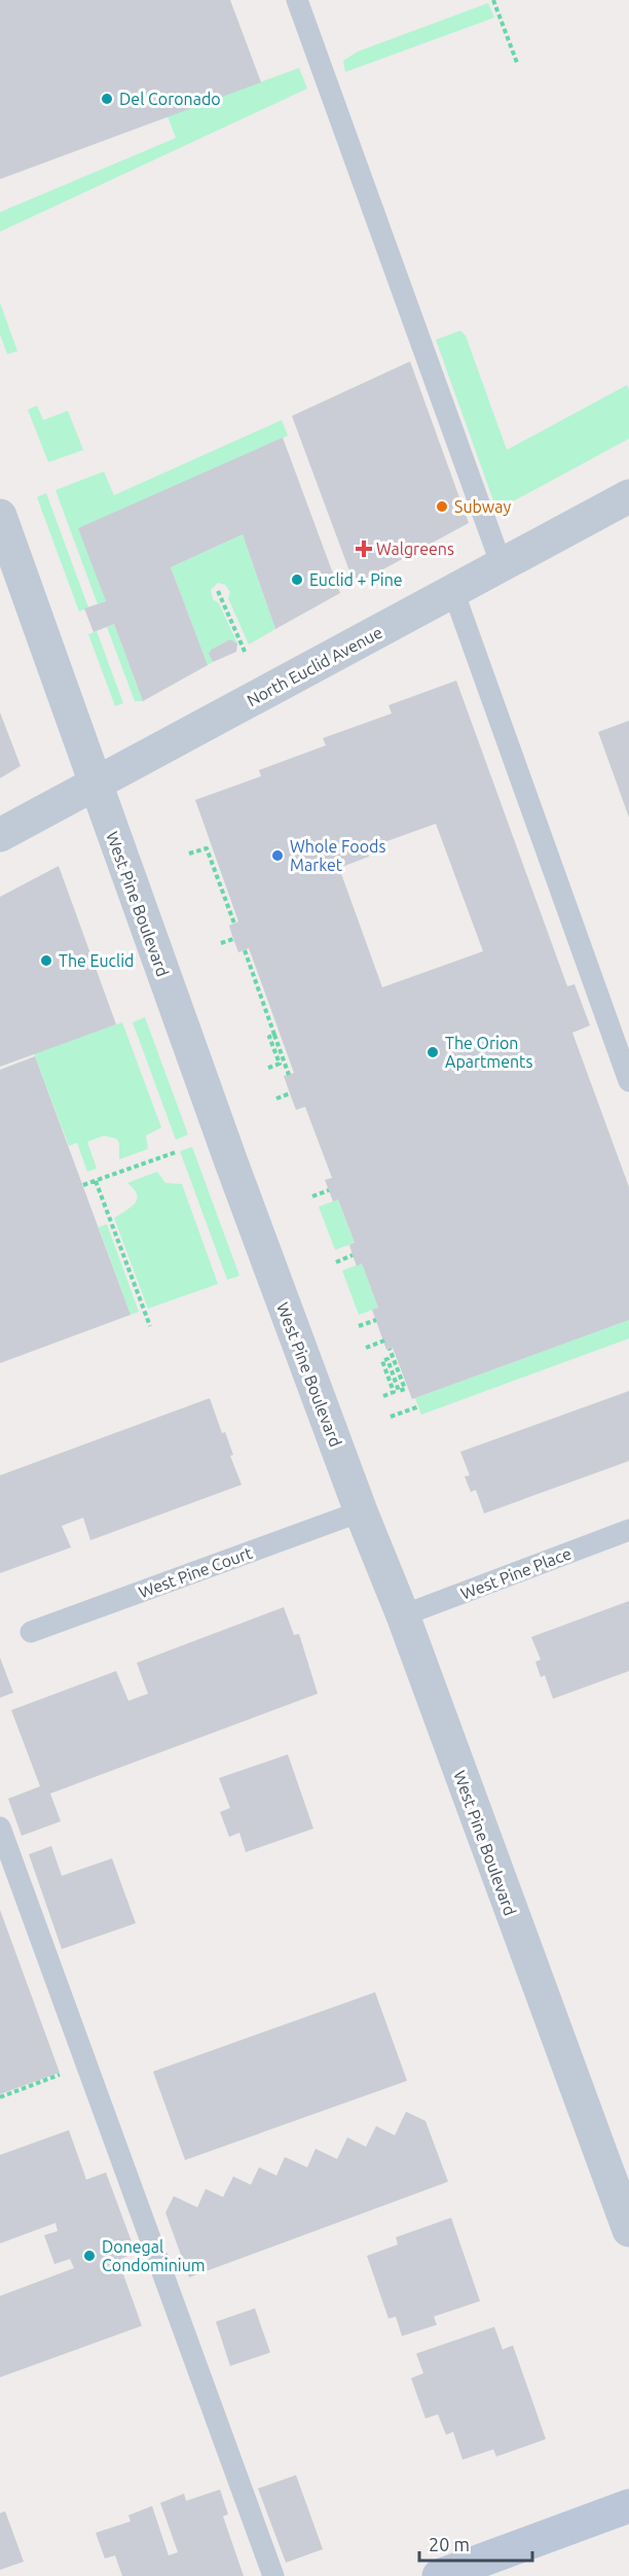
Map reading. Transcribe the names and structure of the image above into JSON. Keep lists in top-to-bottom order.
{
  "streets": {
    "street": ["North Euclid Avenue", "West Pine Boulevard"],
    "lane": ["West Pine Court", "West Pine Place"]
  },
  "crossings": [
    ["North Euclid Avenue", "West Pine Boulevard"],
    ["West Pine Boulevard", "West Pine Court"],
    ["West Pine Boulevard", "West Pine Place"]
  ],
  "places": {
    "other": [
      "Del Coronado",
      "Subway",
      "Euclid + Pine",
      "Whole Foods Market",
      "The Euclid",
      "The Orion Apartments",
      "Donegal Condominium"
    ],
    "health": ["Walgreens"]
  },
  "scale_bar": "20 m"
}
